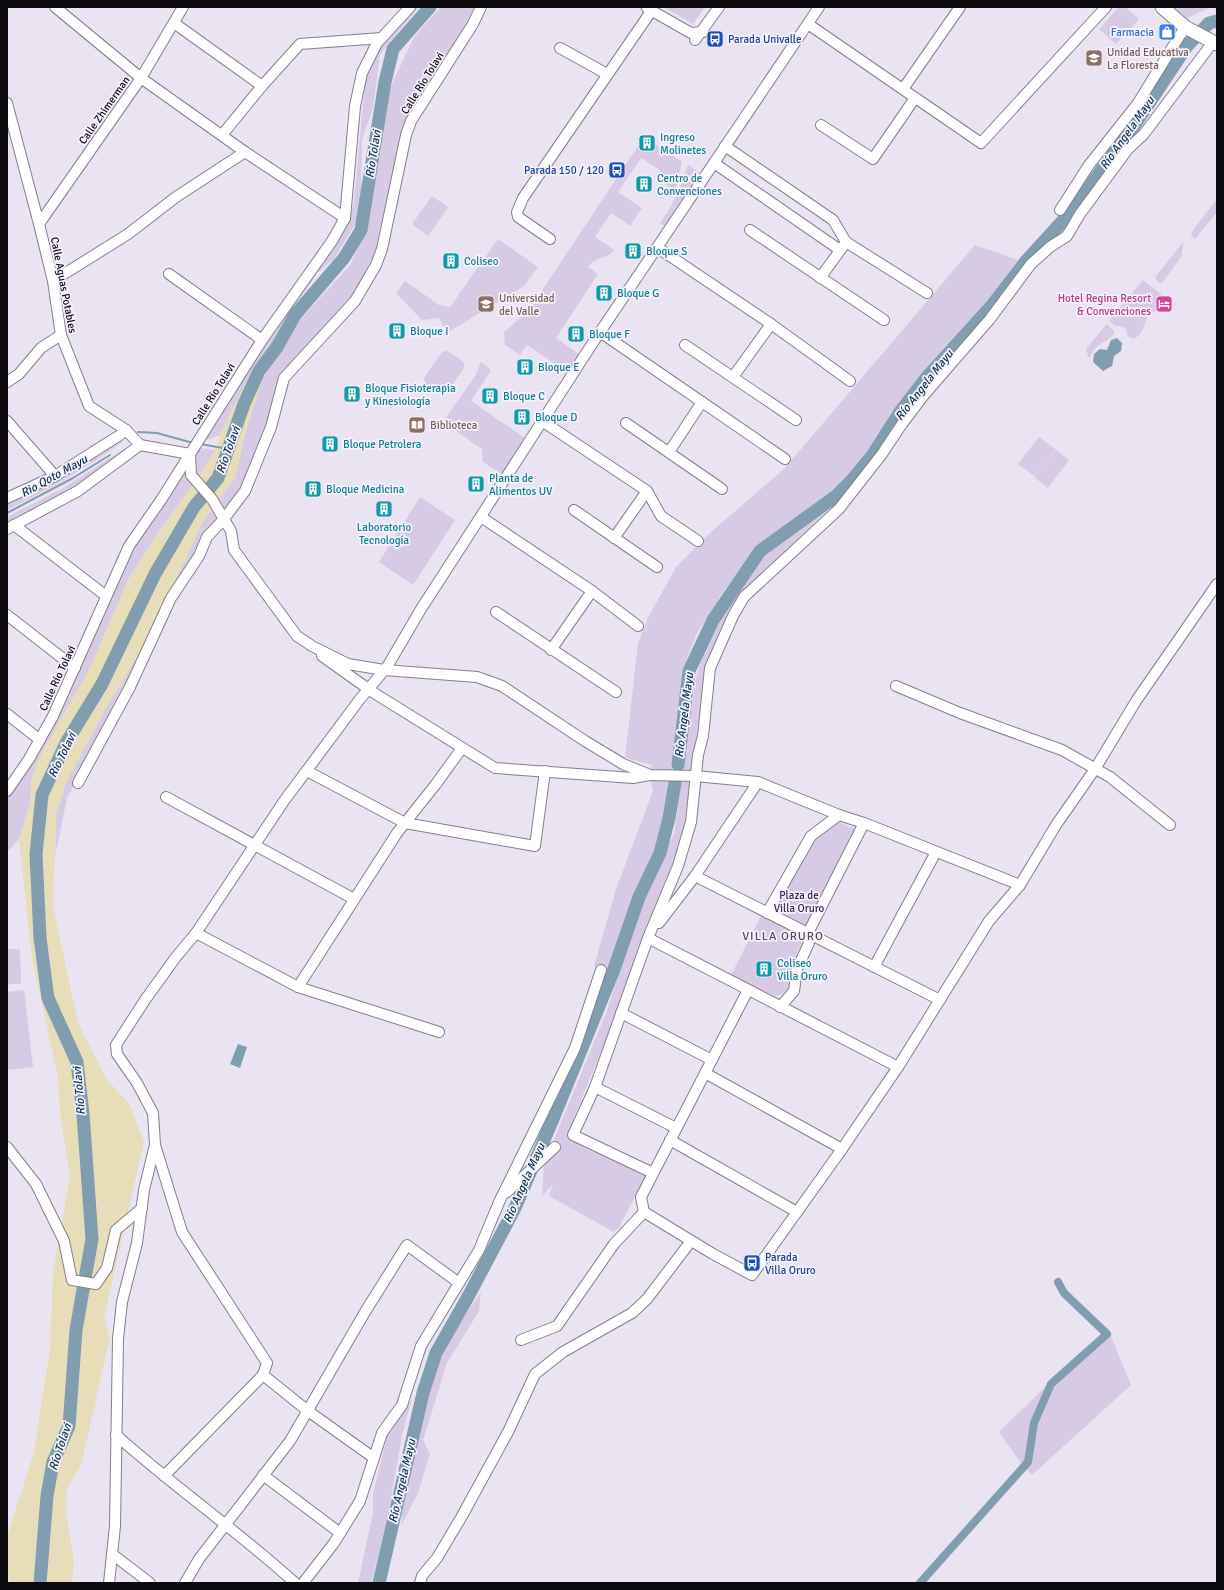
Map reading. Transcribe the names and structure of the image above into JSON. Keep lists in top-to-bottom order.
{
  "streets": {
    "street": ["Calle Río Tolavi", "Calle Zhimerman", "Calle Aguas Potables"]
  },
  "crossings": [
    ["Calle Zhimerman", "Calle Aguas Potables"]
  ],
  "districts": ["VILLA ORURO"],
  "water": ["Río Angela Mayu", "Río Tolavi", "Rio Qoto Mayu"],
  "parks": ["Plaza de Villa Oruro"],
  "places": {
    "shop": ["Farmacia"],
    "bus stop": ["Parada Univalle", "Parada 150 / 120", "Parada Villa Oruro"],
    "school or university": ["Unidad Educativa La Floresta", "Universidad del Valle"],
    "building": [
      "Ingreso Molinetes",
      "Centro de Convenciones",
      "Bloque S",
      "Coliseo",
      "Bloque G",
      "Bloque I",
      "Bloque F",
      "Bloque E",
      "Bloque Fisioterapia y Kinesiología",
      "Bloque C",
      "Bloque D",
      "Bloque Petrolera",
      "Planta de Alimentos UV",
      "Bloque Medicina",
      "Laboratorio Tecnología",
      "Coliseo Villa Oruro"
    ],
    "hotel": ["Hotel Regina Resort & Convenciones"],
    "library": ["Biblioteca"]
  }
}
